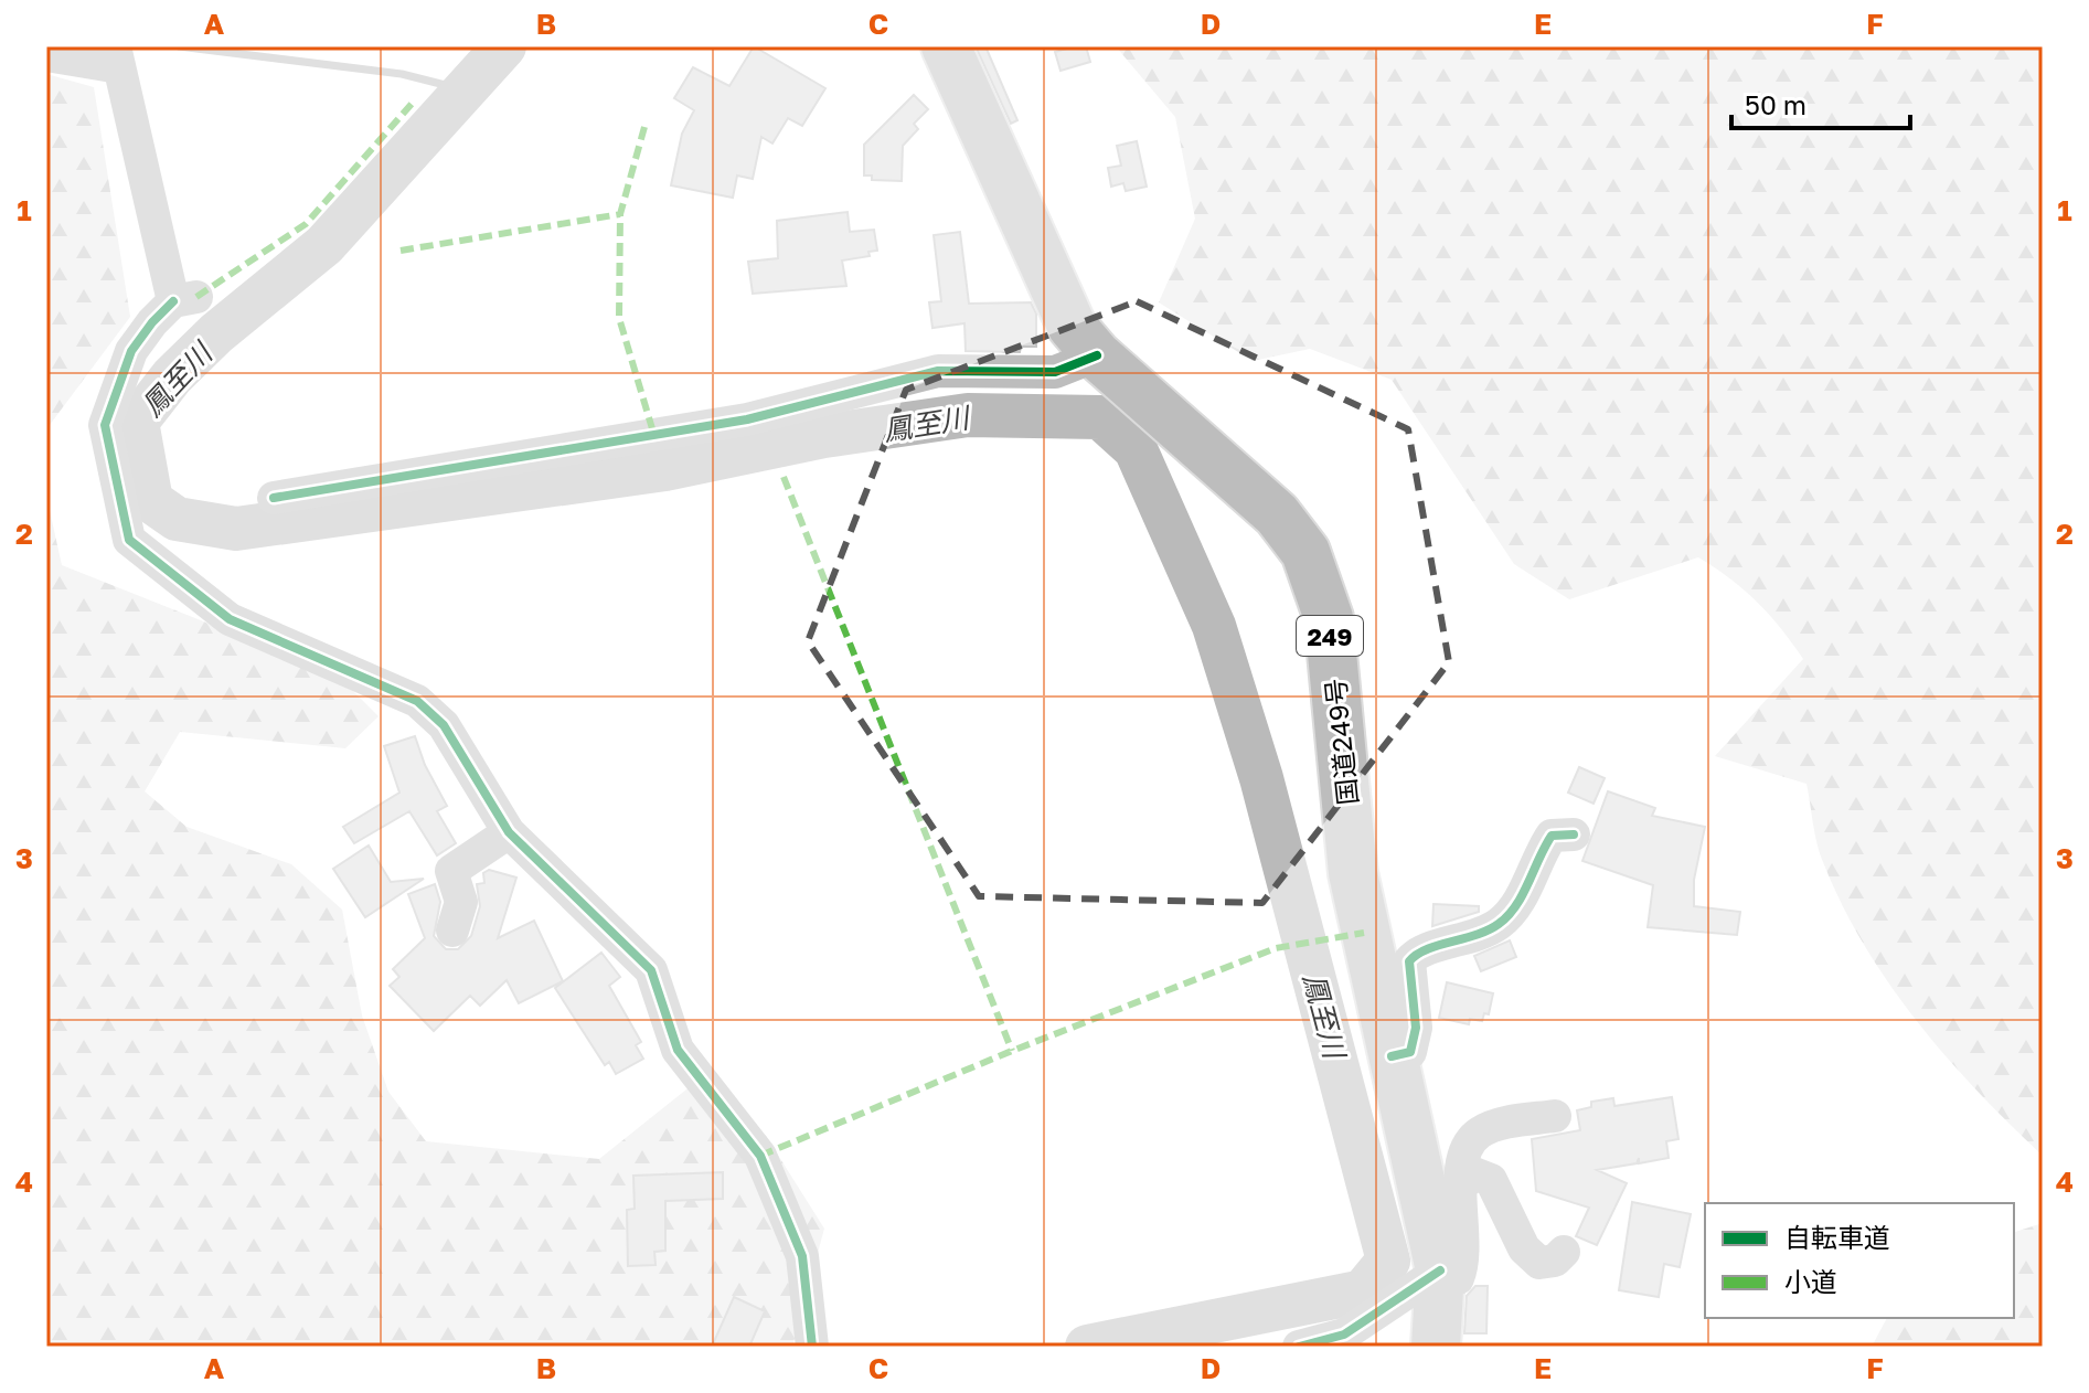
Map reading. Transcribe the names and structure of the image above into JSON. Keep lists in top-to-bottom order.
{
  "streets": {
    "highway": ["249", "国道249号"]
  },
  "water": ["鳳至川"],
  "legend": ["自転車道", "小道"],
  "scale_bar": "50 m",
  "grid": {
    "columns": [
      "A",
      "B",
      "C",
      "D",
      "E",
      "F"
    ],
    "rows": [
      "1",
      "2",
      "3",
      "4"
    ]
  }
}
